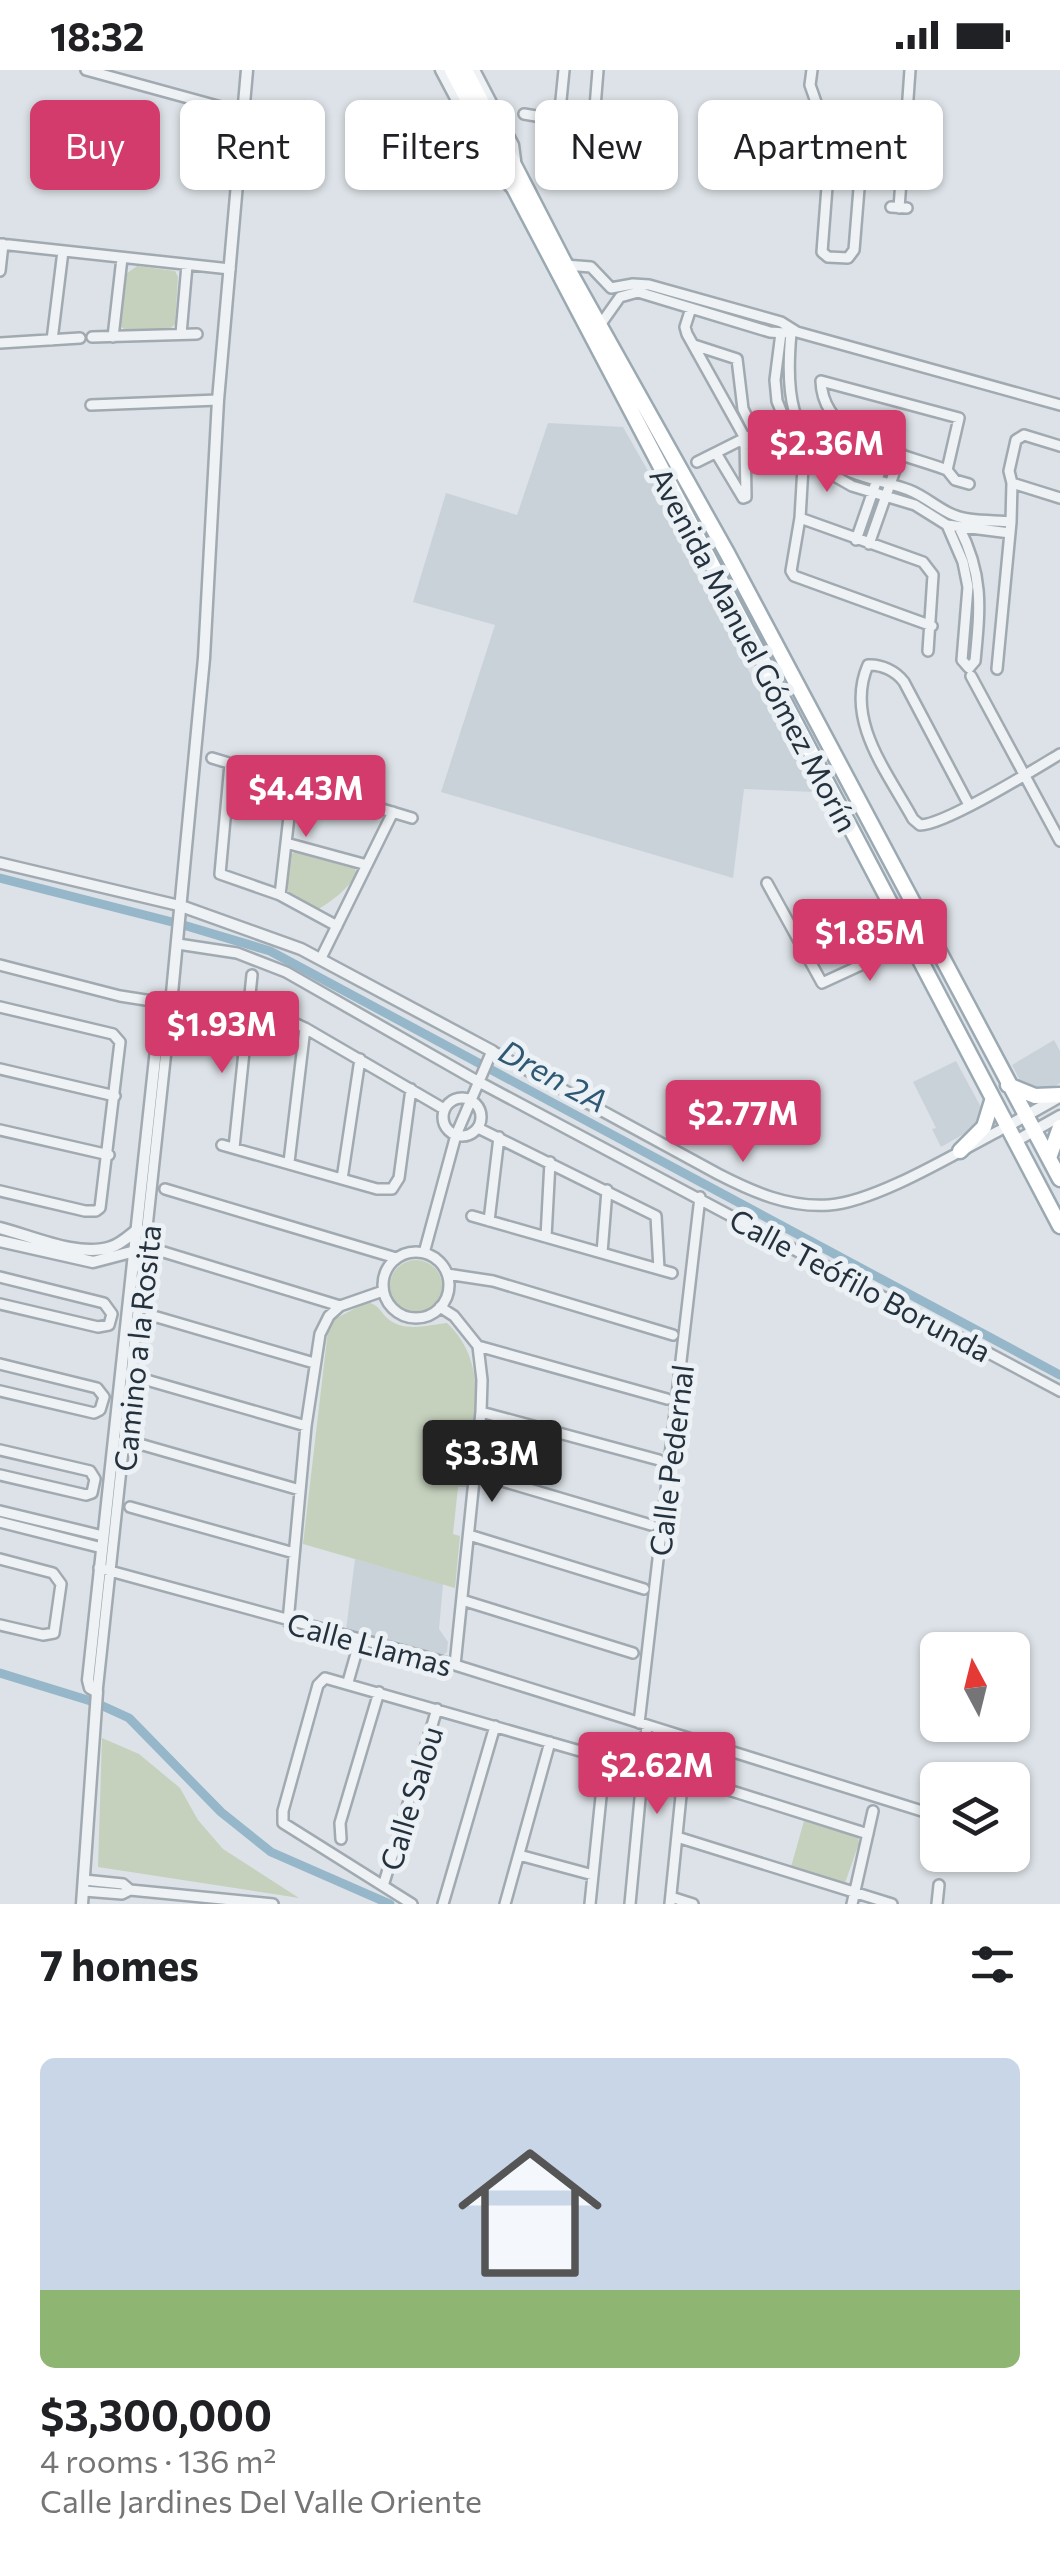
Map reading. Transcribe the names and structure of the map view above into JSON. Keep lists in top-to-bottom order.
{
  "streets": {
    "main road": ["Avenida Manuel Gómez Morín"],
    "street": [
      "Calle Teófilo Borunda",
      "Camino a la Rosita",
      "Calle Pedernal",
      "Calle Llamas",
      "Calle Salou"
    ]
  },
  "crossings": [
    ["Calle Teófilo Borunda", "Camino a la Rosita"],
    ["Calle Teófilo Borunda", "Calle Pedernal"],
    ["Camino a la Rosita", "Calle Llamas"],
    ["Calle Pedernal", "Calle Llamas"]
  ],
  "water": ["Dren 2A"],
  "north": "top",
  "page": {
    "status": "18:32",
    "chip": [
      "Buy",
      "Rent",
      "Filters",
      "New",
      "Apartment"
    ],
    "price": [
      "$2.36M",
      "$4.43M",
      "$1.85M",
      "$1.93M",
      "$2.77M",
      "$3.3M",
      "$2.62M"
    ],
    "heading": "7 homes",
    "list": [
      {
        "name": "$3,300,000",
        "note": "4 rooms · 136 m² · Calle Jardines Del Valle Oriente"
      }
    ]
  }
}
